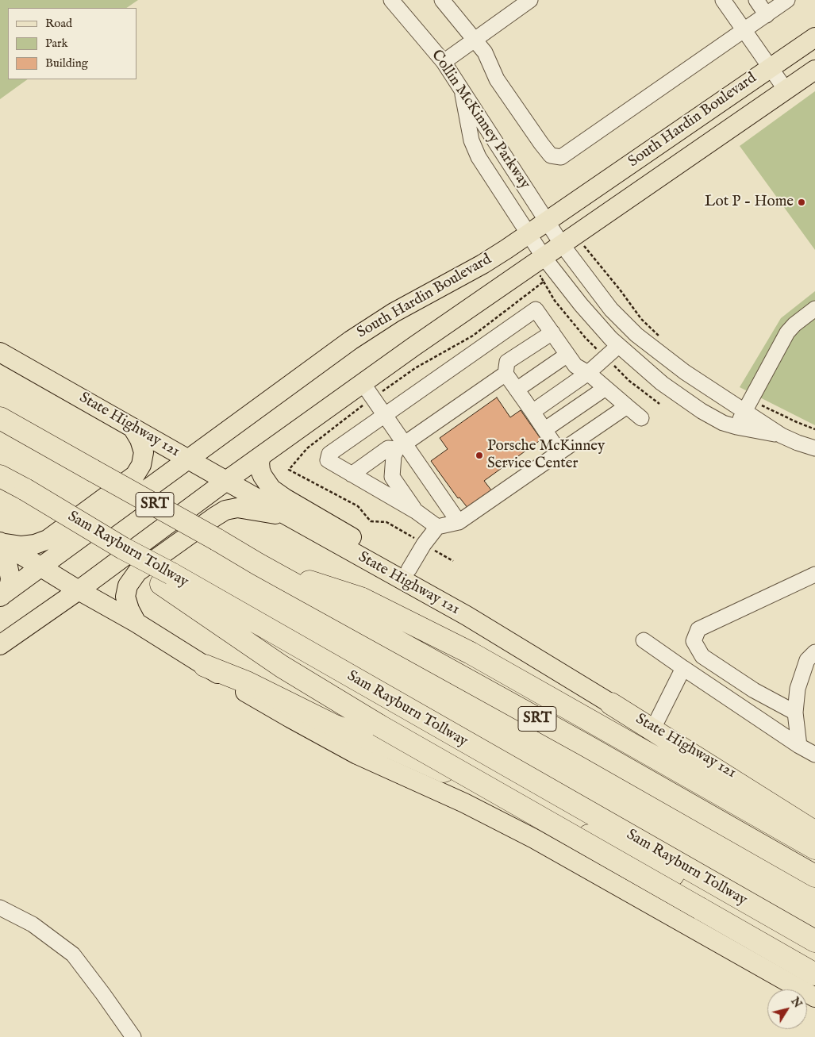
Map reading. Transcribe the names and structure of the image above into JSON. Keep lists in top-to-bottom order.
{
  "streets": {
    "highway": ["SRT", "Sam Rayburn Tollway"],
    "main road": ["South Hardin Boulevard", "State Highway 121"],
    "street": ["Collin McKinney Parkway"]
  },
  "crossings": [
    ["Collin McKinney Parkway", "South Hardin Boulevard"],
    ["South Hardin Boulevard", "State Highway 121"]
  ],
  "places": ["Lot P - Home", "Porsche McKinney Service Center"],
  "legend": ["Road", "Park", "Building"],
  "north": "top right"
}
